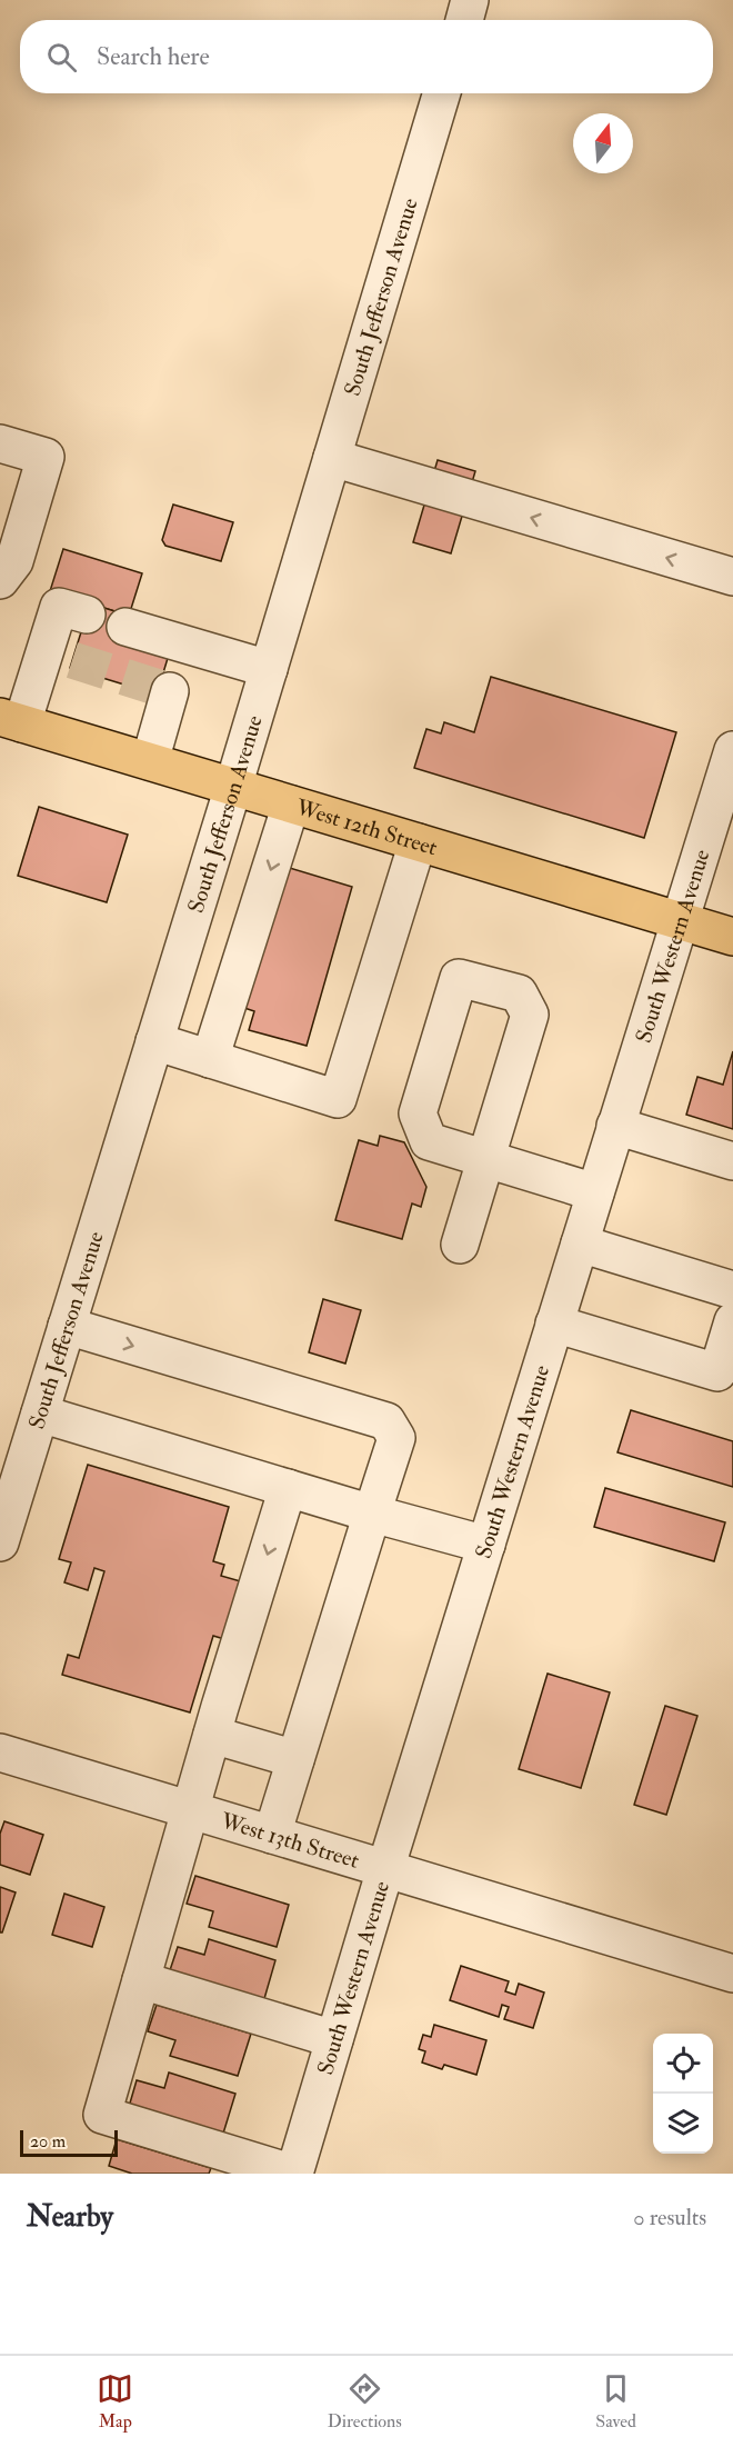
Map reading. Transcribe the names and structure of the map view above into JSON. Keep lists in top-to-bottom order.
{
  "streets": {
    "main road": ["West 12th Street"],
    "street": ["South Jefferson Avenue", "South Western Avenue", "West 13th Street"]
  },
  "crossings": [
    ["South Jefferson Avenue", "West 12th Street"],
    ["West 12th Street", "South Western Avenue"],
    ["South Western Avenue", "West 13th Street"]
  ],
  "scale_bar": "20 m",
  "north": "top",
  "page": {
    "search": "Search here",
    "scale": "20 m",
    "heading": ["Nearby", "0 results"],
    "nav": ["Map", "Directions", "Saved"]
  }
}
